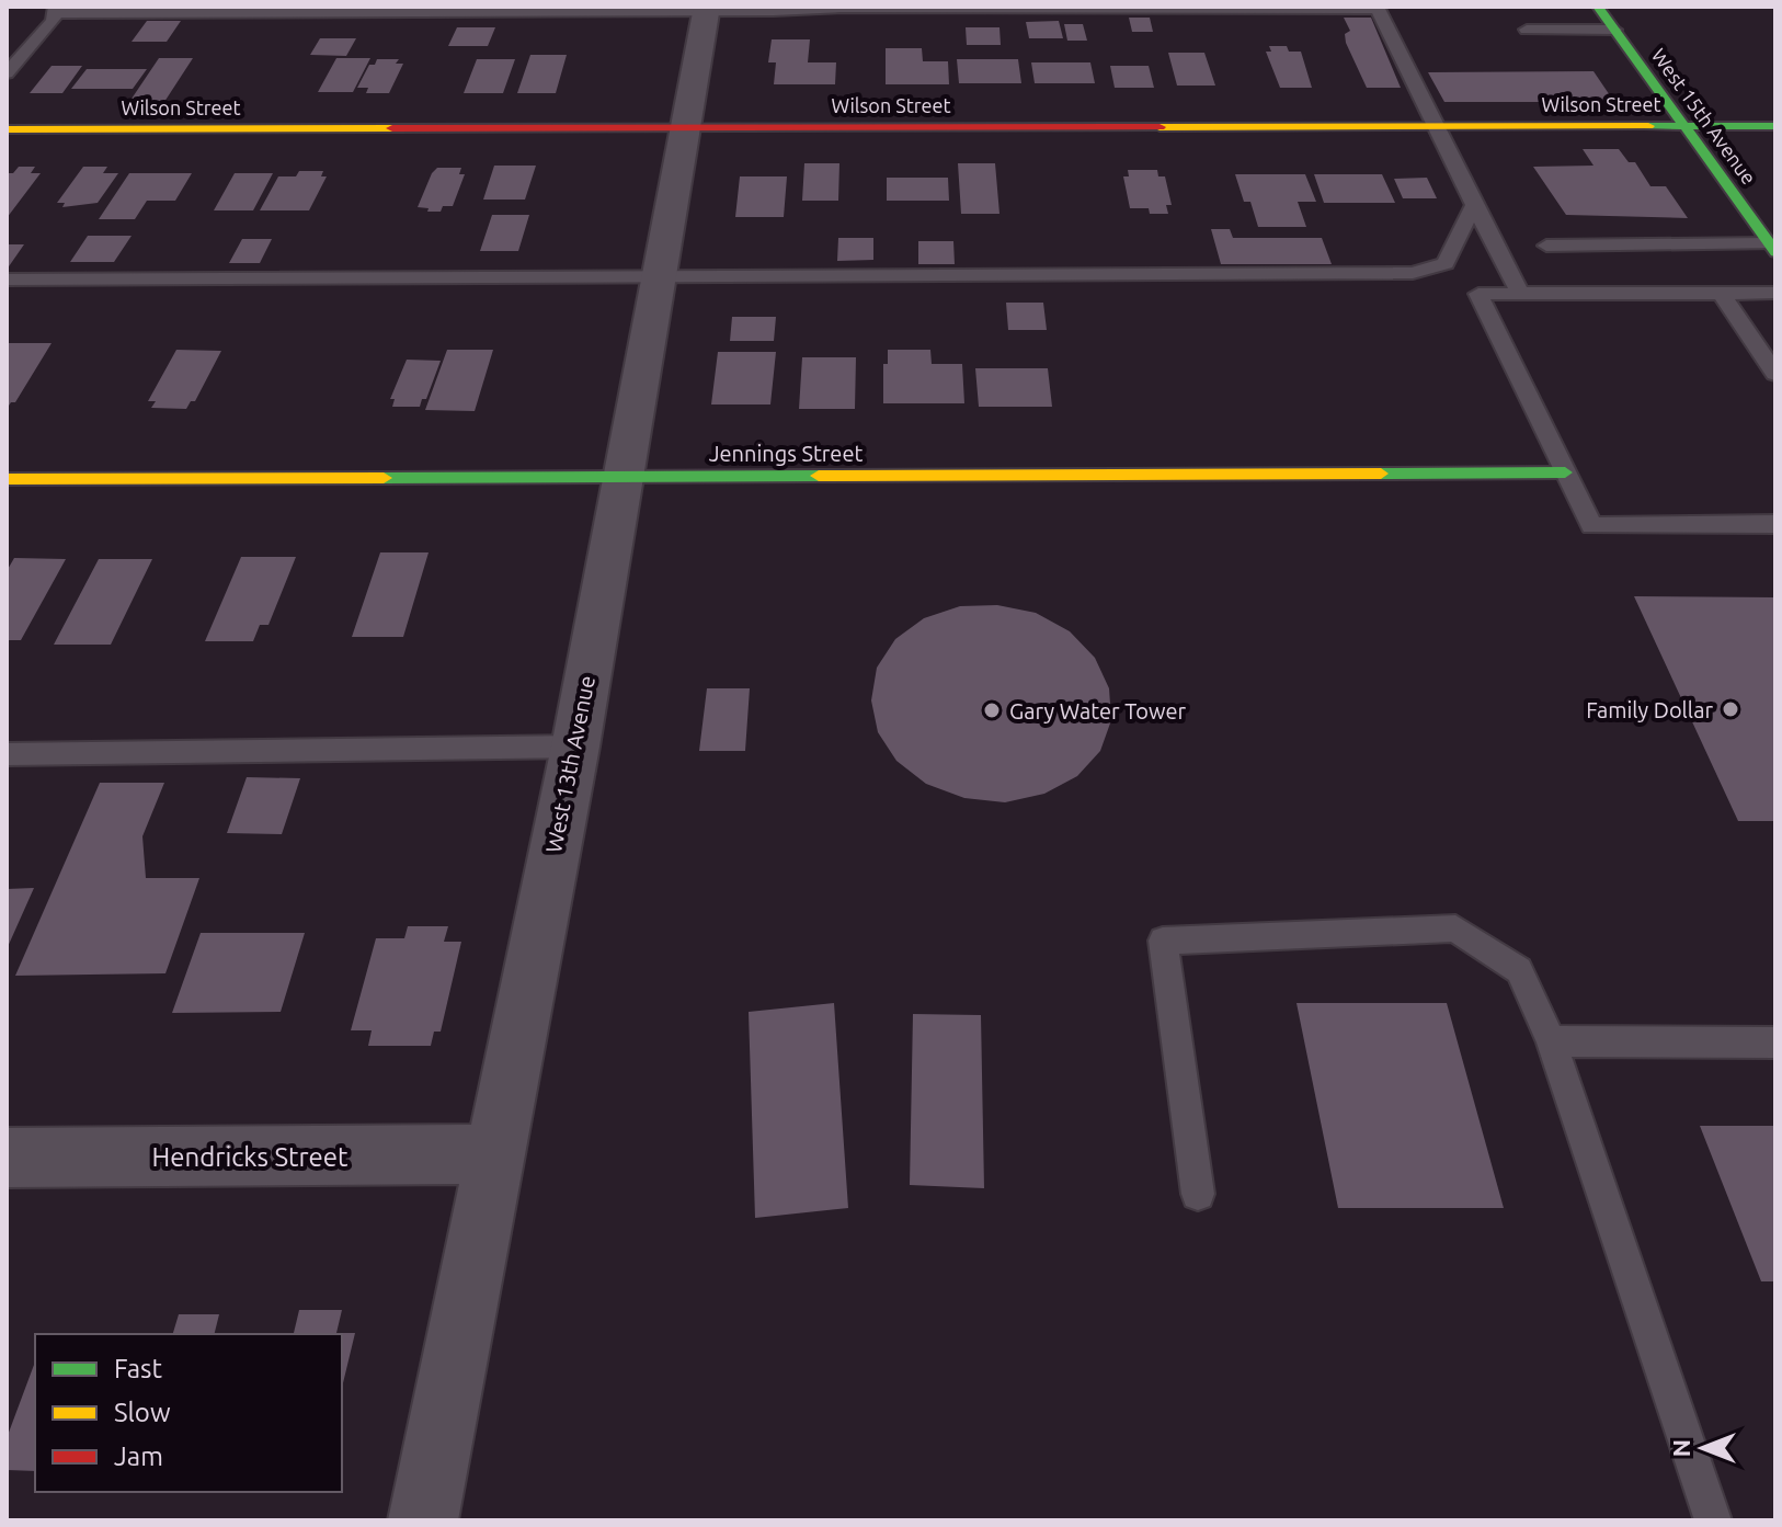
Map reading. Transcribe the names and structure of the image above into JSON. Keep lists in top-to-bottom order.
{
  "streets": {
    "street": [
      "Wilson Street",
      "West 15th Avenue",
      "Jennings Street",
      "West 13th Avenue",
      "Hendricks Street"
    ]
  },
  "crossings": [
    ["Wilson Street", "West 15th Avenue"],
    ["Wilson Street", "West 13th Avenue"],
    ["Jennings Street", "West 13th Avenue"],
    ["West 13th Avenue", "Hendricks Street"]
  ],
  "places": ["Family Dollar", "Gary Water Tower"],
  "legend": ["Fast", "Slow", "Jam"],
  "north": "left"
}
